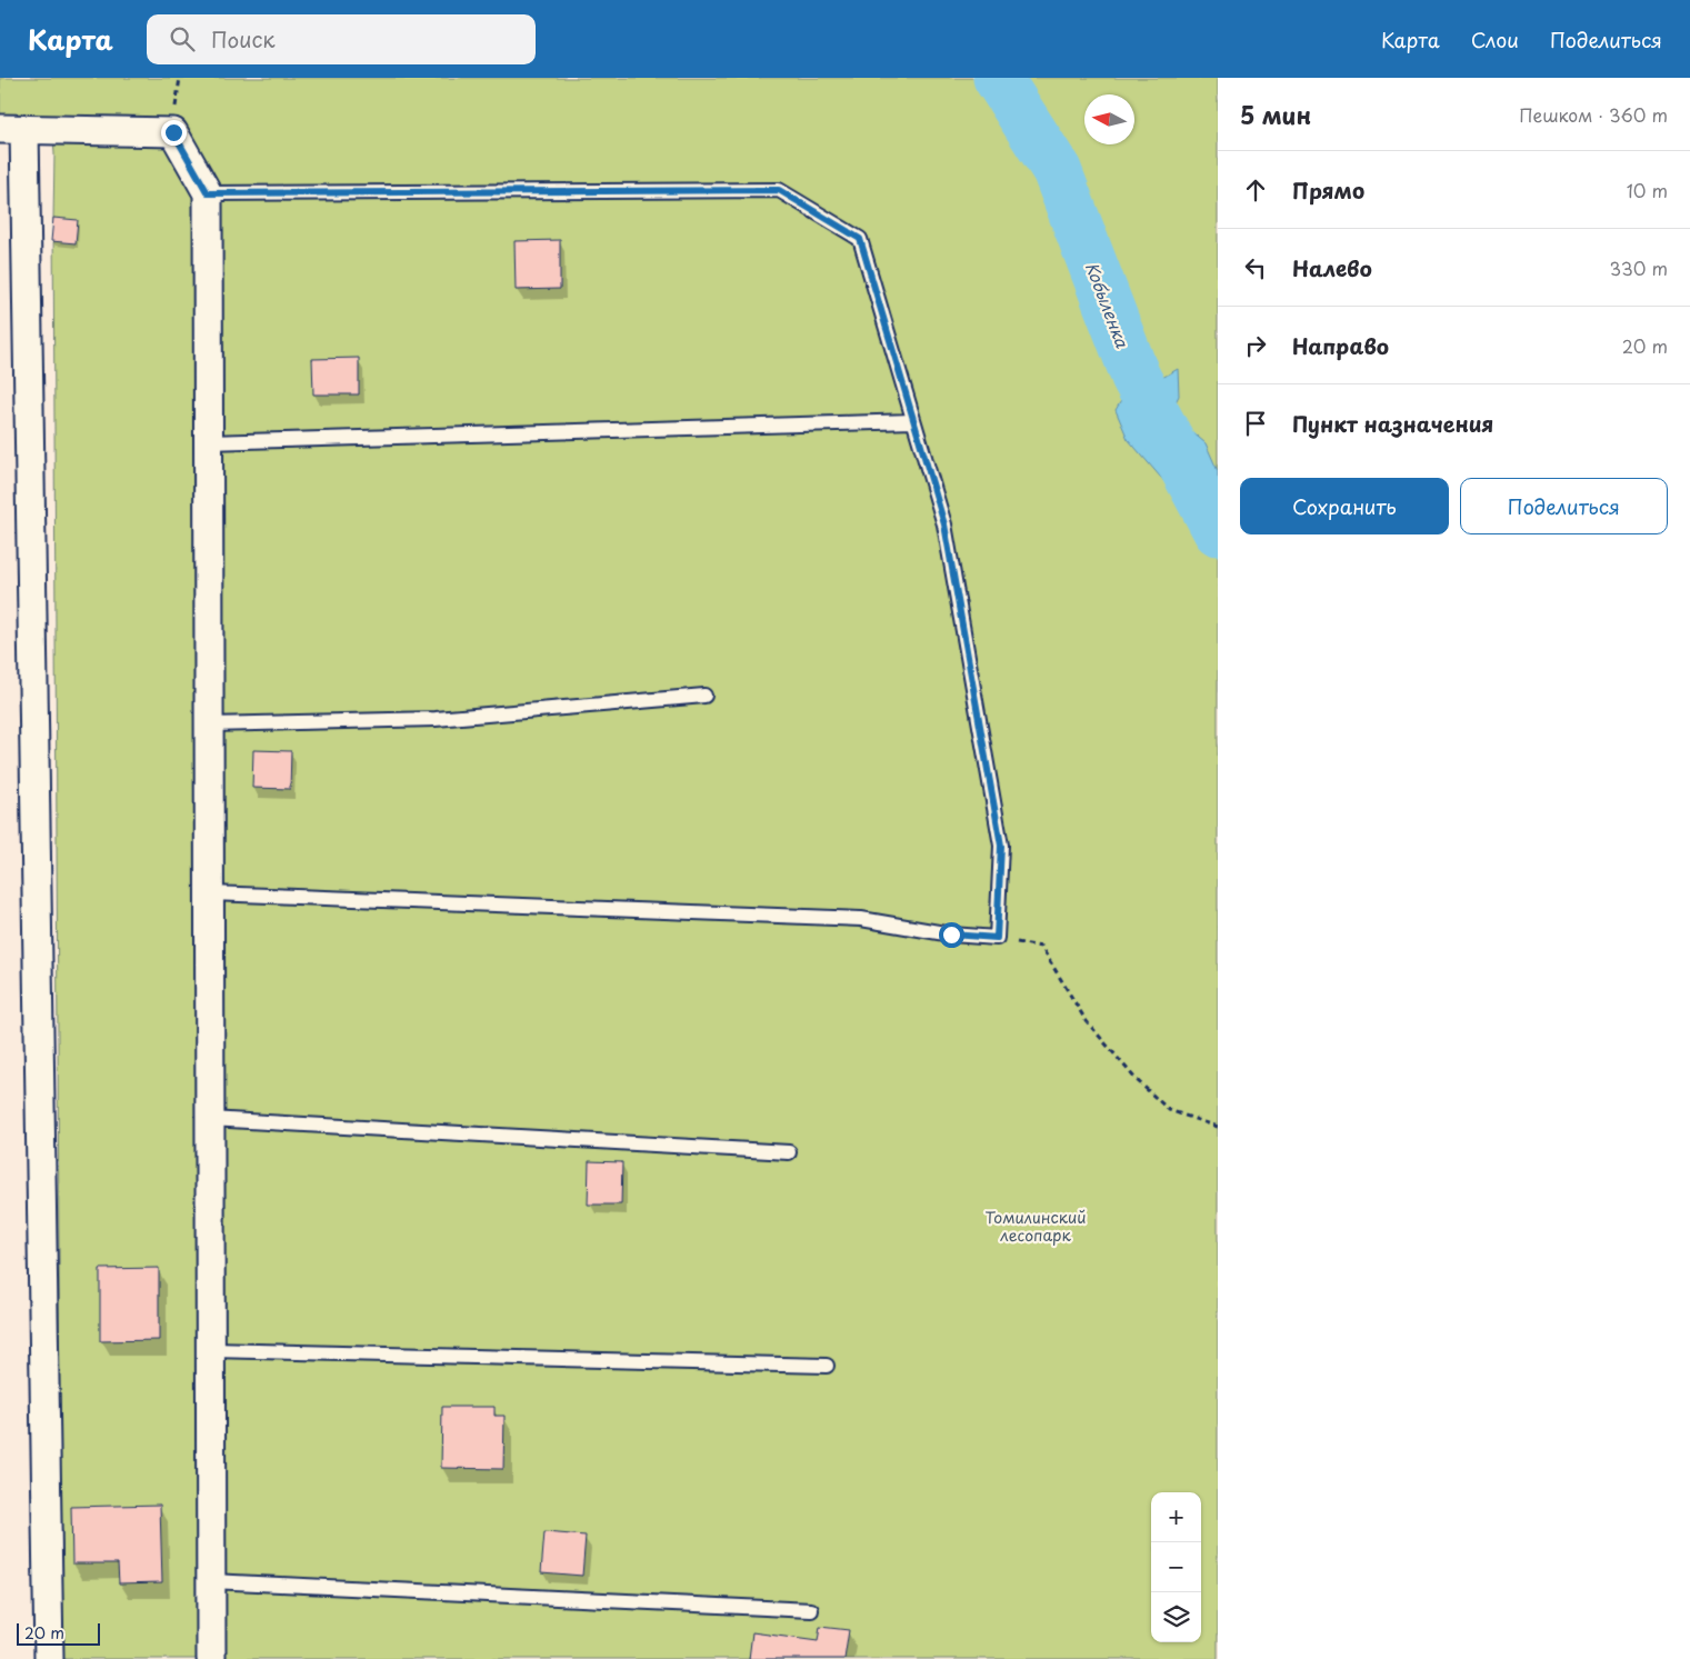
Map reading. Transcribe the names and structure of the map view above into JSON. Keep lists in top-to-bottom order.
{
  "water": ["Кобыленка"],
  "parks": ["Томилинский лесопарк"],
  "scale_bar": "20 m",
  "north": "left",
  "page": {
    "header": "Карта",
    "search": "Поиск",
    "nav": ["Карта", "Слои", "Поделиться"],
    "heading": ["5 мин", "Пешком · 360 m"],
    "list": [
      ["Прямо", "10 m"],
      ["Налево", "330 m"],
      ["Направо", "20 m"],
      "Пункт назначения"
    ],
    "buttons": ["Сохранить", "Поделиться"],
    "map_buttons": ["+", "−"],
    "scale": "20 m"
  }
}
